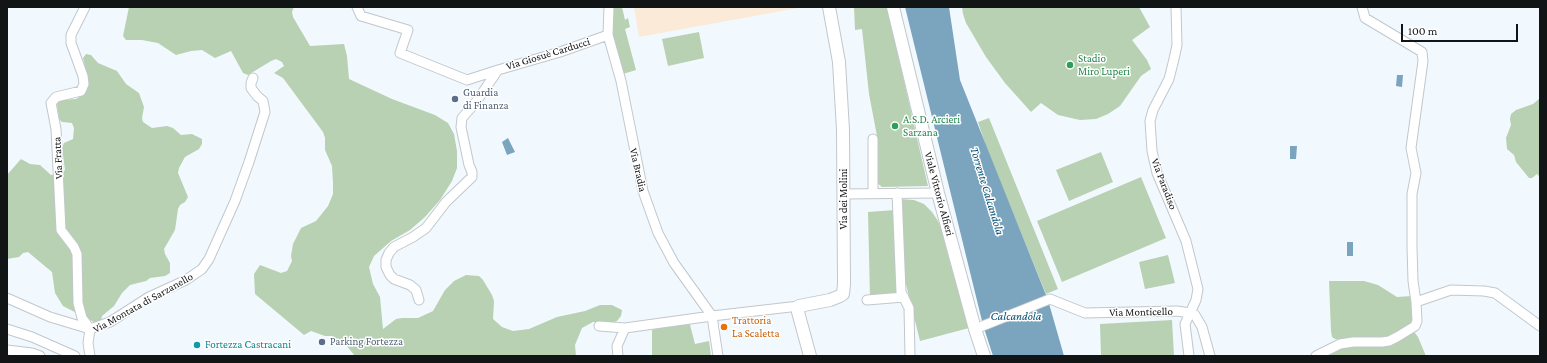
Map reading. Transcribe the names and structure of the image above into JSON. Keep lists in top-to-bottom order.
{
  "streets": {
    "street": [
      "Via Giosuè Carducci",
      "Via Fratta",
      "Via Bradia",
      "Via Paradiso",
      "Viale Vittorio Alfieri",
      "Via dei Molini",
      "Via Montata di Sarzanello",
      "Via Monticello"
    ]
  },
  "crossings": [
    ["Via Giosuè Carducci", "Via Bradia"],
    ["Via Fratta", "Via Montata di Sarzanello"],
    ["Via Paradiso", "Via Monticello"],
    ["Viale Vittorio Alfieri", "Via Monticello"]
  ],
  "water": ["Torrente Calcandola", "Calcandola"],
  "places": [
    "Stadio Miro Luperi",
    "Guardia di Finanza",
    "A.S.D. Arcieri Sarzana",
    "Trattoria La Scaletta",
    "Parking Fortezza",
    "Fortezza Castracani"
  ],
  "scale_bar": "100 m"
}
